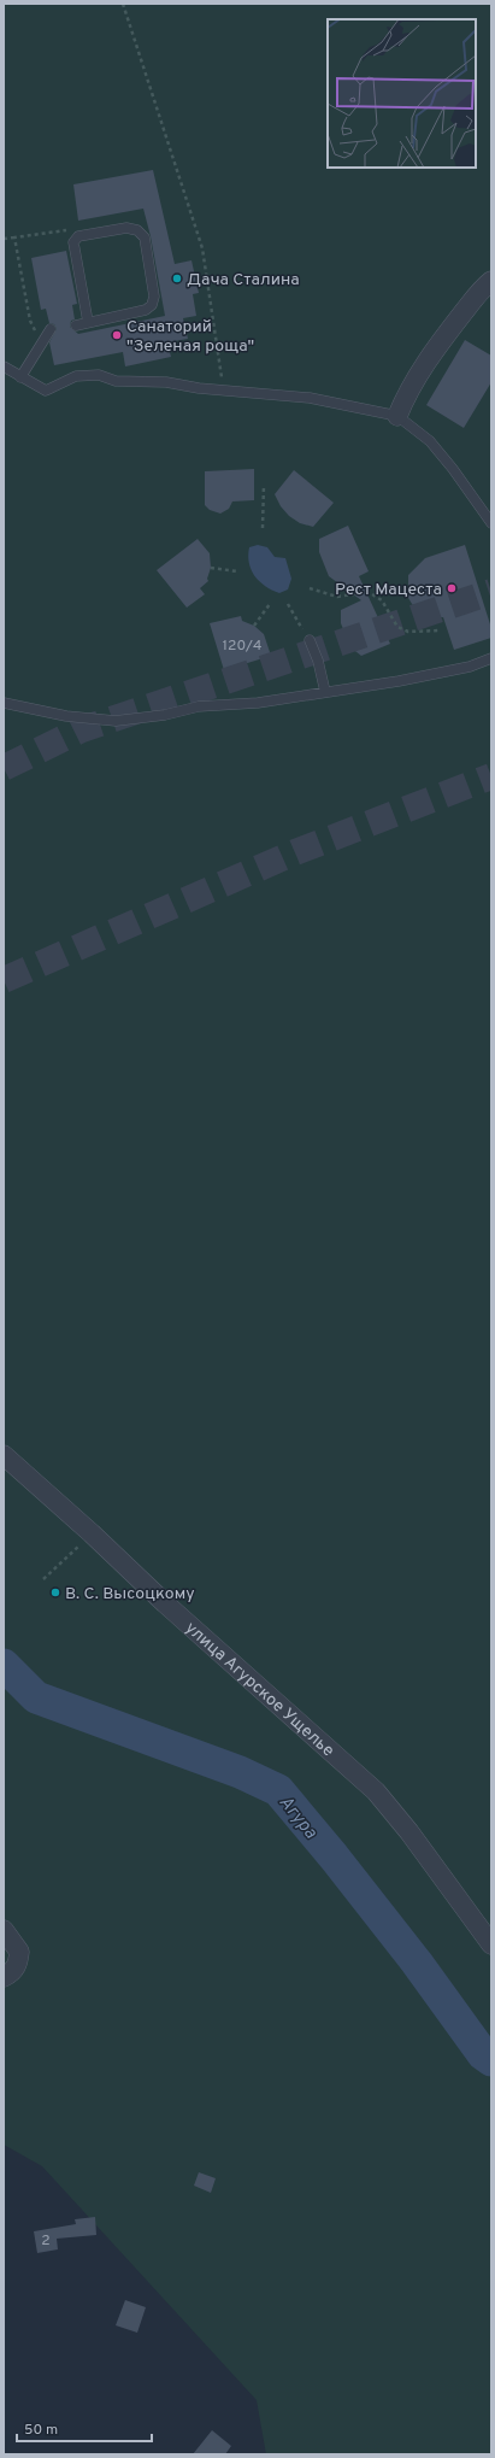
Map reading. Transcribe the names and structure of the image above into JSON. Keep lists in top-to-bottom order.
{
  "streets": {
    "street": ["улица Агурское Ущелье"]
  },
  "water": ["Агура"],
  "places": [
    "Дача Сталина",
    "Санаторий \"Зеленая роща\"",
    "Рест Мацеста",
    "В. С. Высоцкому"
  ],
  "house_numbers": ["120/4", "2"],
  "scale_bar": "50 m"
}
